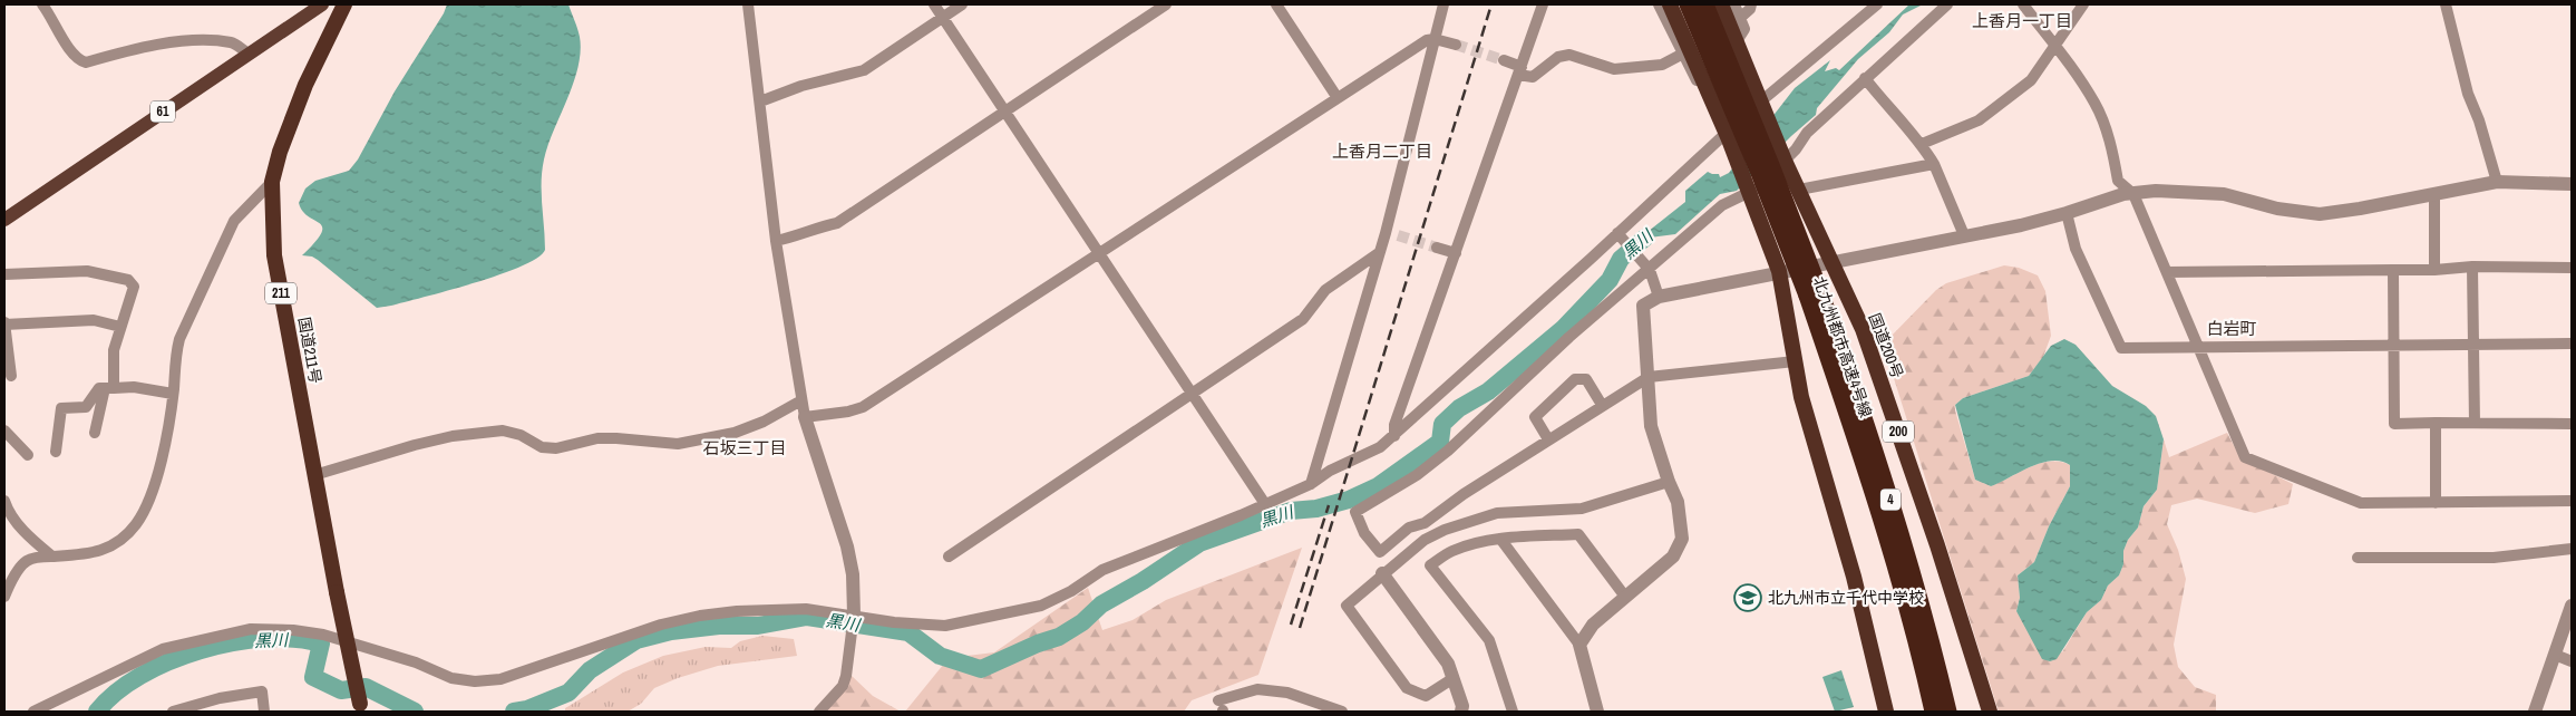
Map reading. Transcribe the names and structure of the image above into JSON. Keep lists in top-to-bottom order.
{
  "streets": {
    "highway": [
      "211",
      "国道200号",
      "北九州都市高速4号線",
      "国道211号",
      "200",
      "4"
    ],
    "main road": ["61"]
  },
  "districts": [
    "上香月一丁目",
    "上香月二丁目",
    "白岩町",
    "石坂三丁目"
  ],
  "water": ["黒川"],
  "places": {
    "school or university": ["北九州市立千代中学校"]
  }
}
